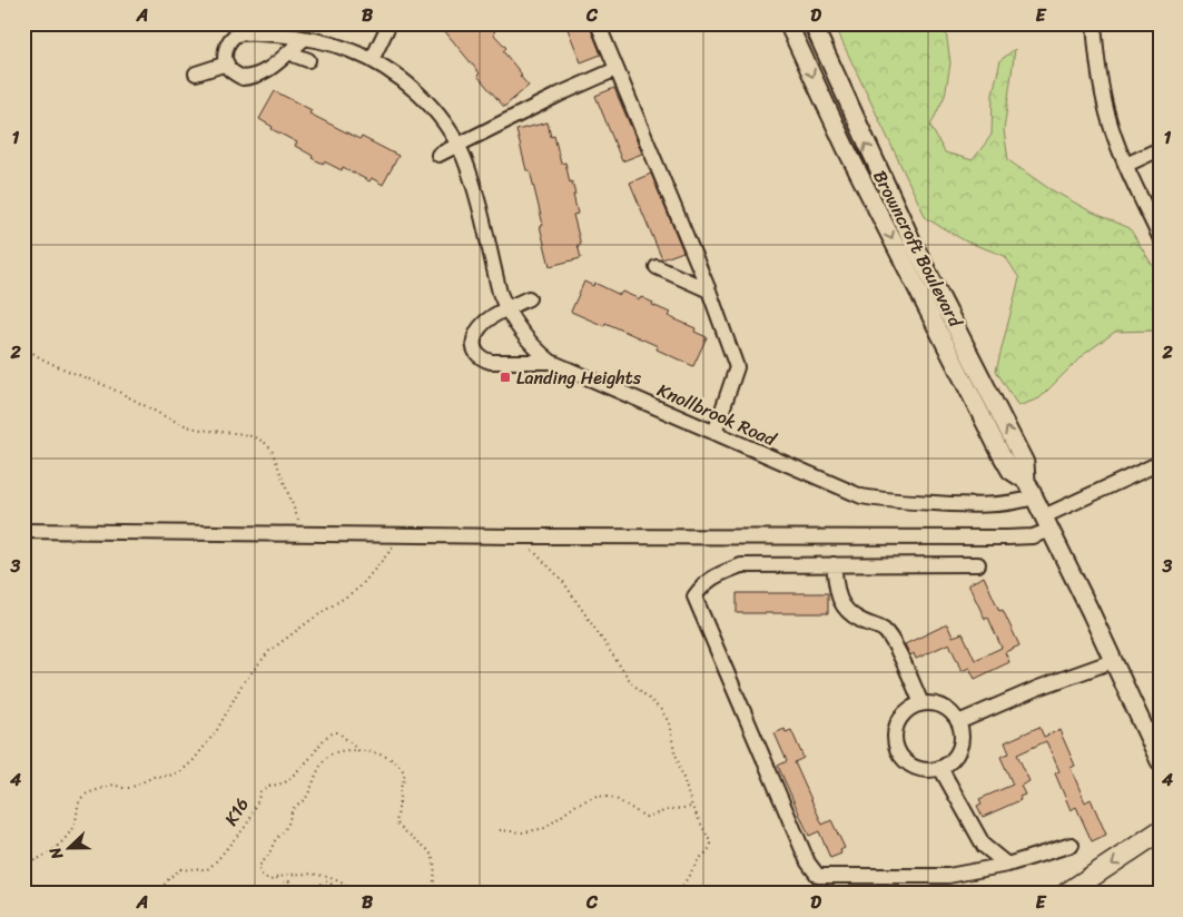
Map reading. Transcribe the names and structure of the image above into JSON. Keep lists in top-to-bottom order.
{
  "streets": {
    "main road": ["Browncroft Boulevard"],
    "street": ["Knollbrook Road"],
    "path": ["K16"]
  },
  "crossings": [
    ["Browncroft Boulevard", "Knollbrook Road"]
  ],
  "places": {
    "transit": ["Landing Heights"]
  },
  "north": "left",
  "grid": {
    "columns": [
      "A",
      "B",
      "C",
      "D",
      "E"
    ],
    "rows": [
      "1",
      "2",
      "3",
      "4"
    ]
  }
}
